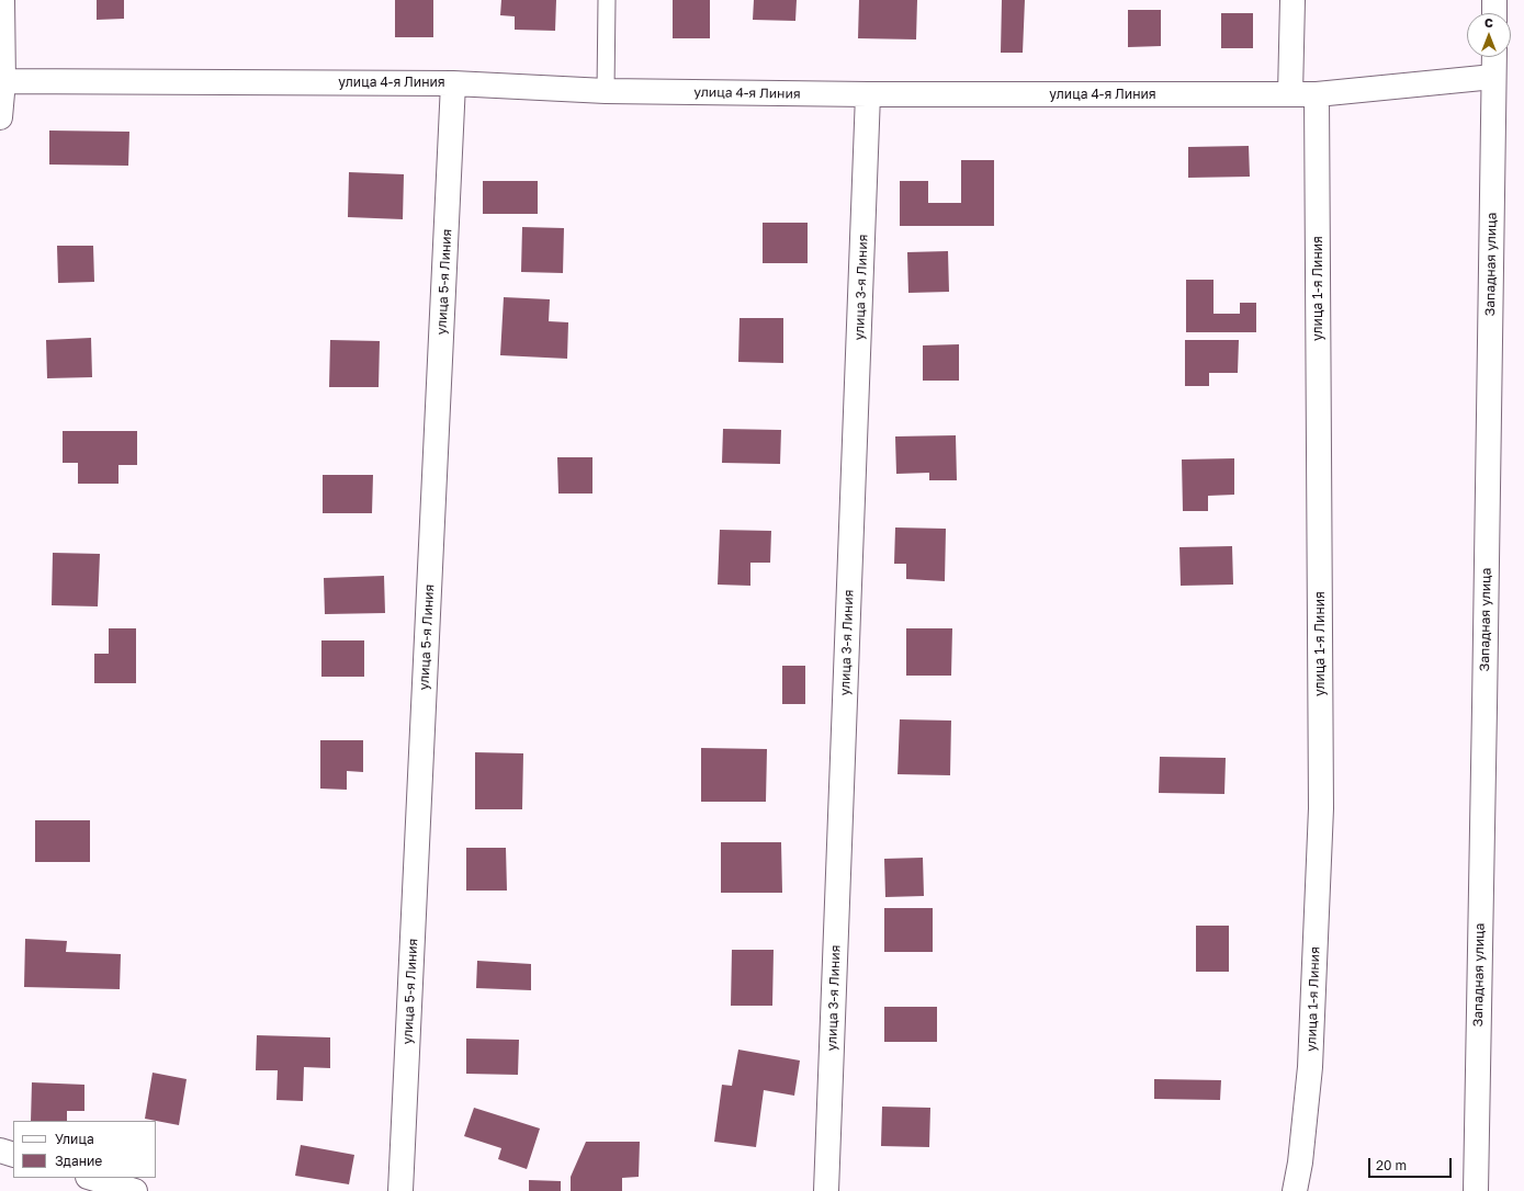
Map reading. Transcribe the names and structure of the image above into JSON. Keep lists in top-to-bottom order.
{
  "streets": {
    "street": [
      "улица 4-я Линия",
      "Западная улица",
      "улица 5-я Линия",
      "улица 3-я Линия",
      "улица 1-я Линия"
    ]
  },
  "crossings": [
    ["улица 4-я Линия", "Западная улица"],
    ["улица 4-я Линия", "улица 5-я Линия"],
    ["улица 4-я Линия", "улица 3-я Линия"],
    ["улица 4-я Линия", "улица 1-я Линия"]
  ],
  "legend": ["Улица", "Здание"],
  "scale_bar": "20 m",
  "north": "top"
}
